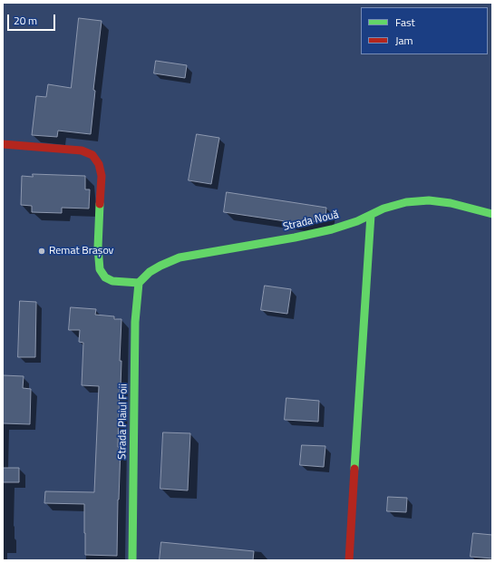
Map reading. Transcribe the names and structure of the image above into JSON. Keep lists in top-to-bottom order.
{
  "streets": {
    "street": ["Strada Nouă", "Strada Plaiul Foii"]
  },
  "crossings": [
    ["Strada Nouă", "Strada Plaiul Foii"]
  ],
  "places": ["Remat Brașov"],
  "legend": ["Fast", "Jam"],
  "scale_bar": "20 m"
}
